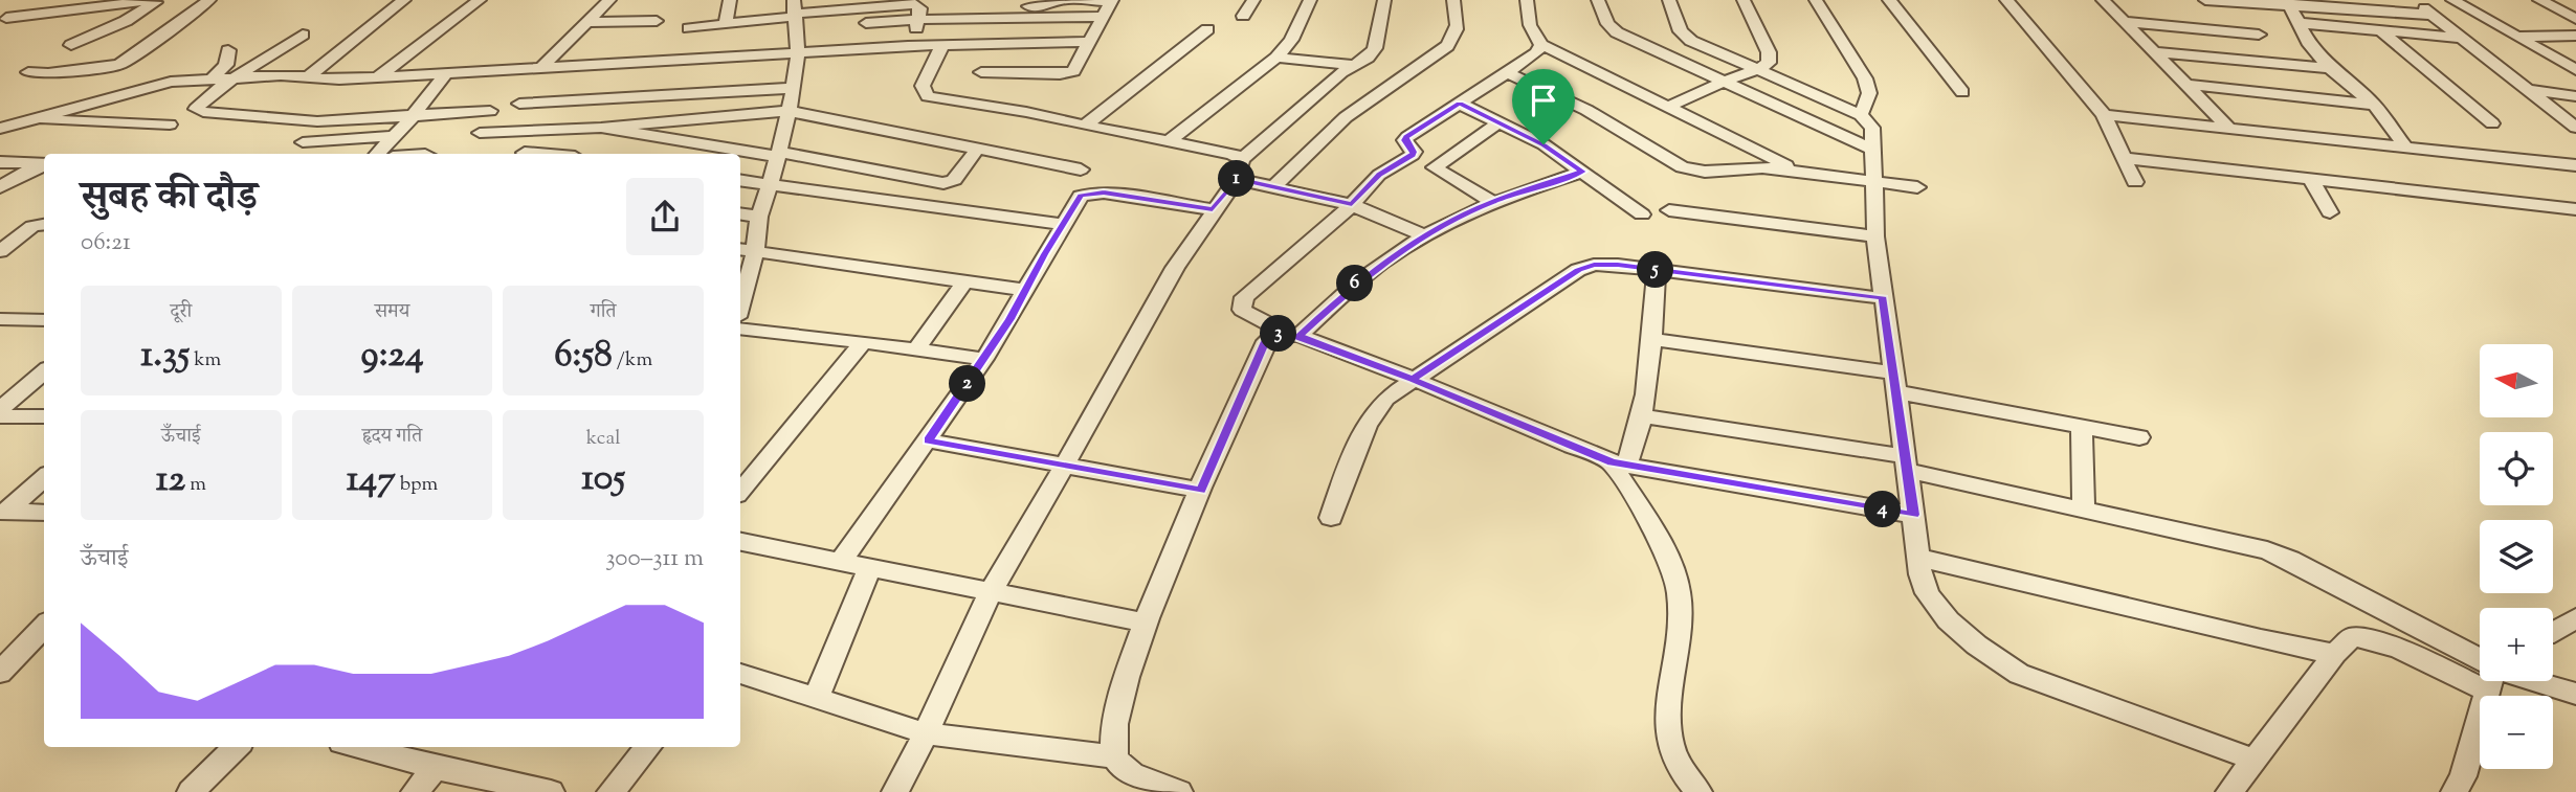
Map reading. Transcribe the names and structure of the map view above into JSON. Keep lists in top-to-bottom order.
{
  "north": "left",
  "page": {
    "heading": ["सुबह की दौड़", "06:21"],
    "pins": [
      "1",
      "5",
      "6",
      "3",
      "2",
      "4"
    ],
    "stats": [
      ["दूरी", "1.35 km"],
      ["समय", "9:24"],
      ["गति", "6:58 /km"],
      ["ऊँचाई", "12 m"],
      ["हृदय गति", "147 bpm"],
      ["kcal", "105"]
    ],
    "map_buttons": ["+", "−"],
    "chart": ["ऊँचाई", "300–311 m"]
  }
}
